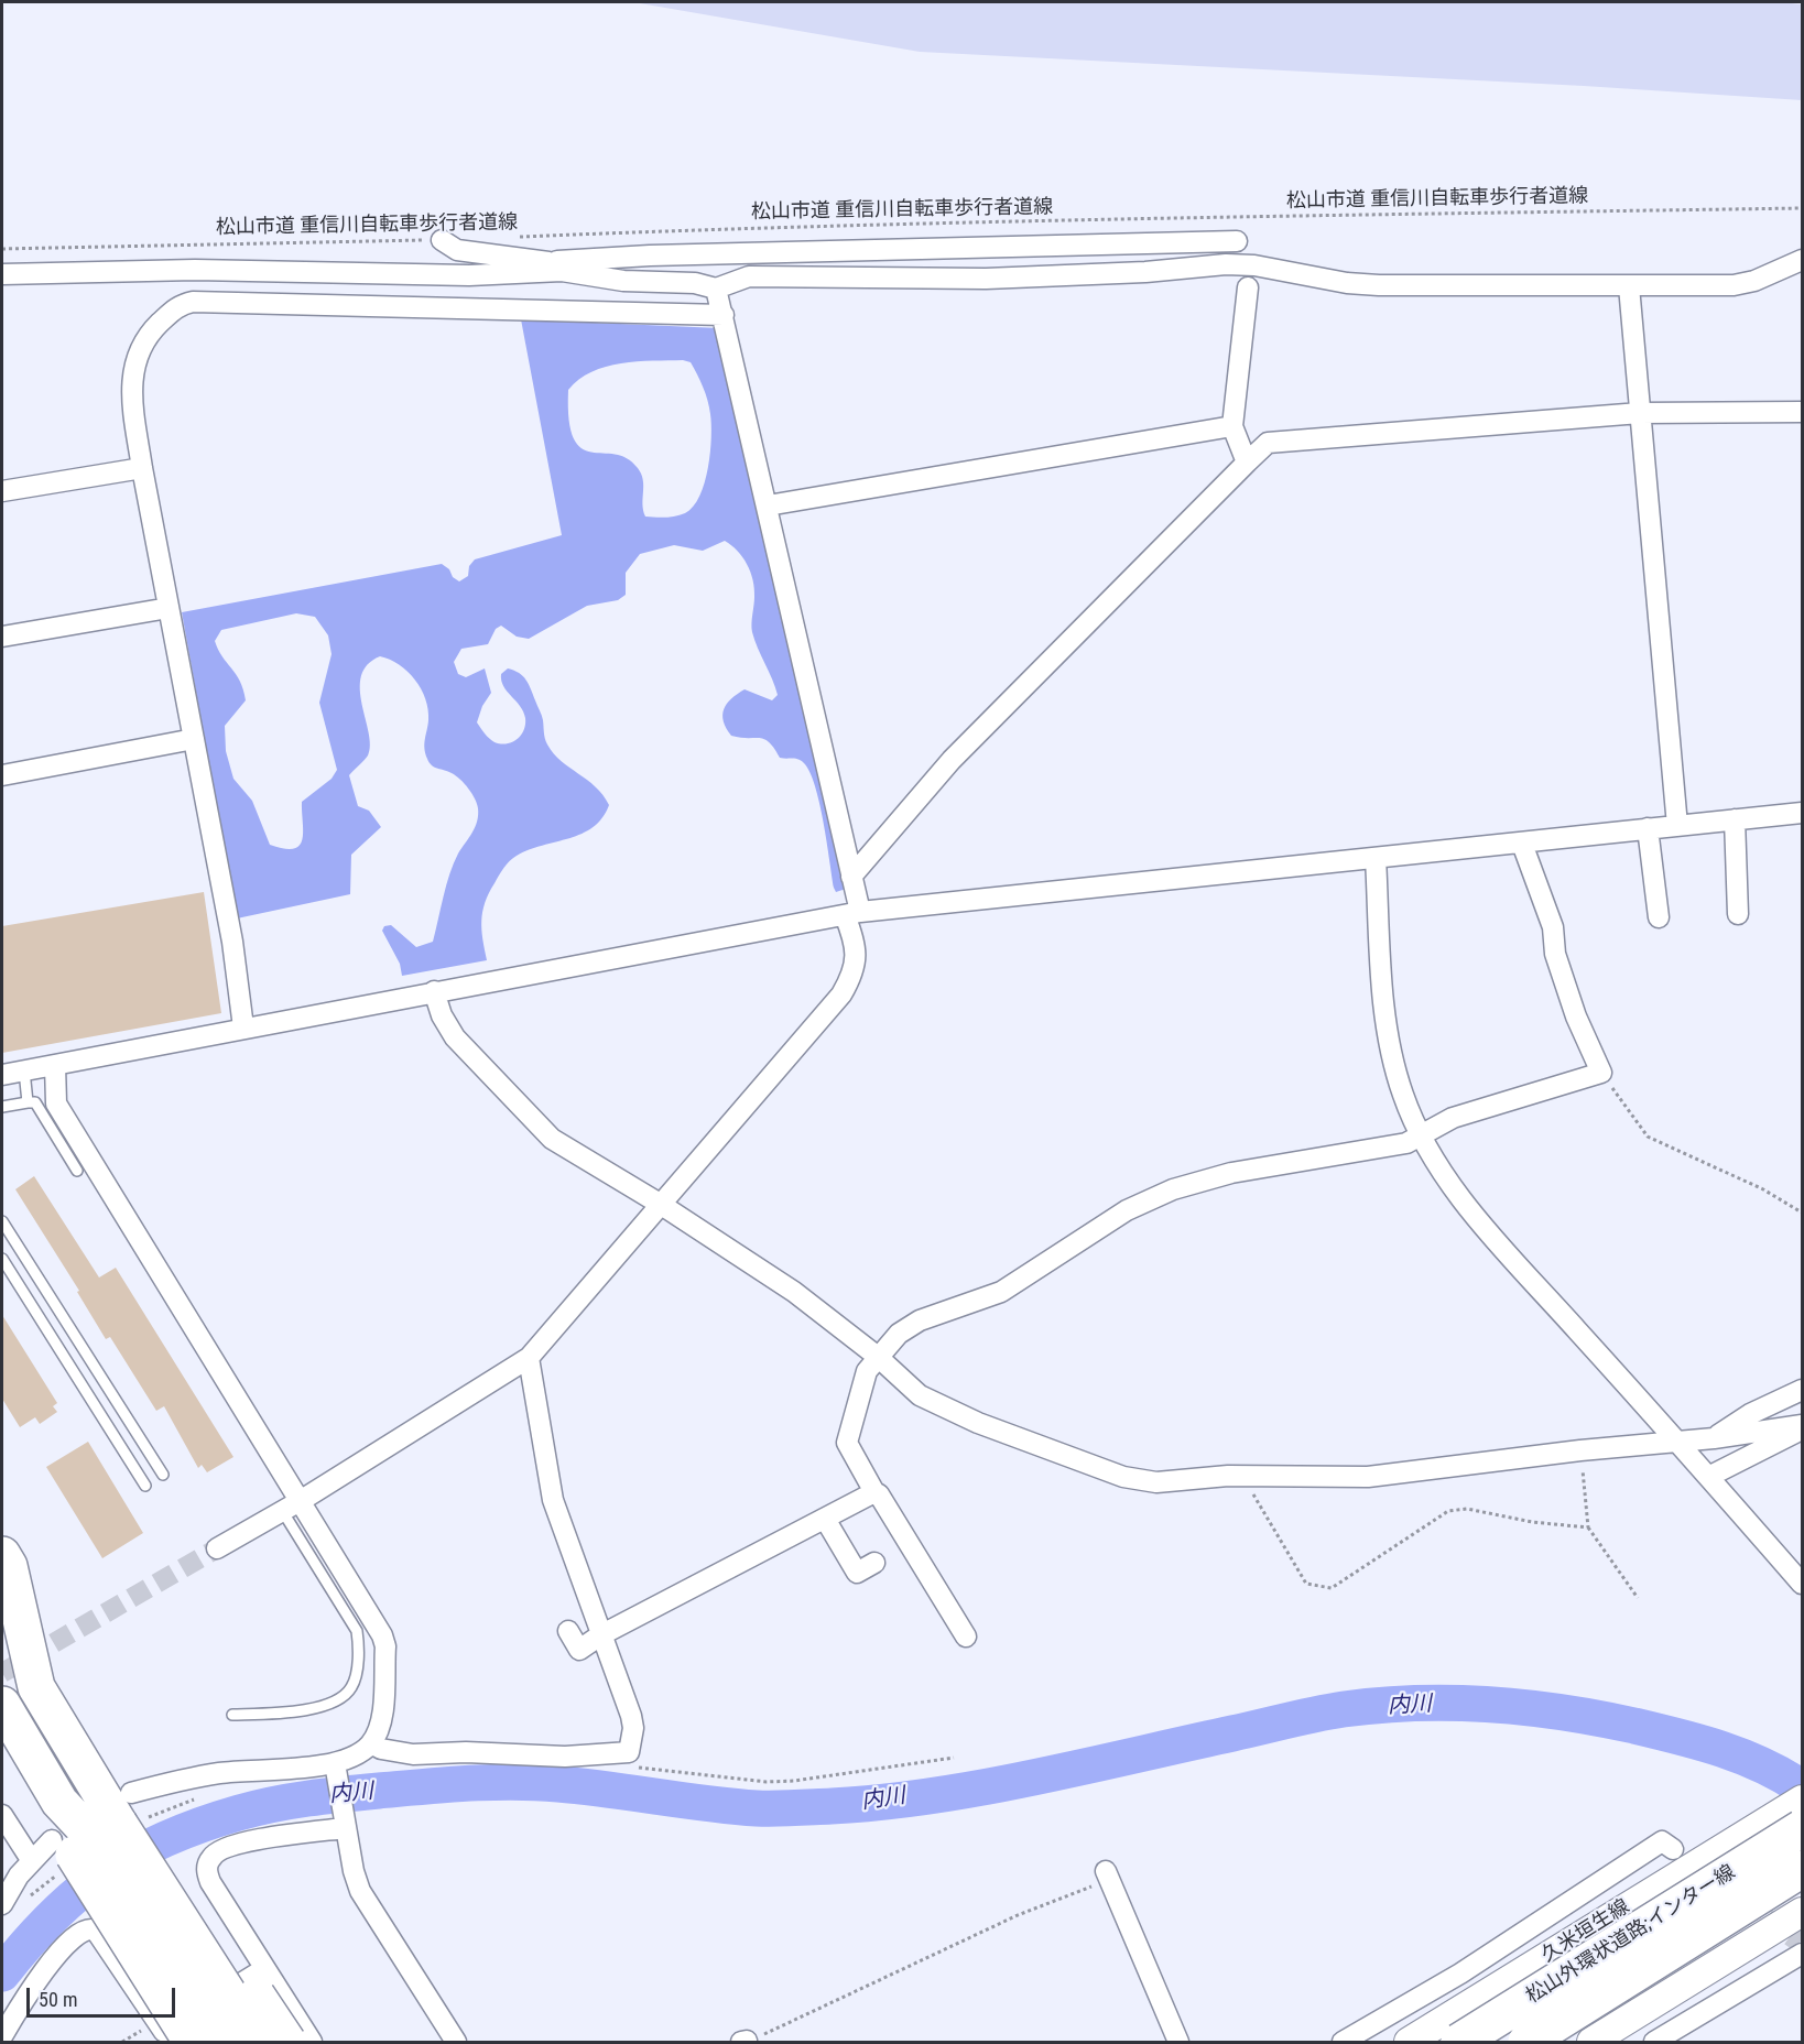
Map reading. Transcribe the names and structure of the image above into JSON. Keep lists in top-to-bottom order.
{
  "streets": {
    "highway": ["松山外環状道路;インター線"],
    "main road": ["久米垣生線"],
    "path": ["松山市道 重信川自転車歩行者道線"]
  },
  "water": ["内川"],
  "scale_bar": "50 m"
}
